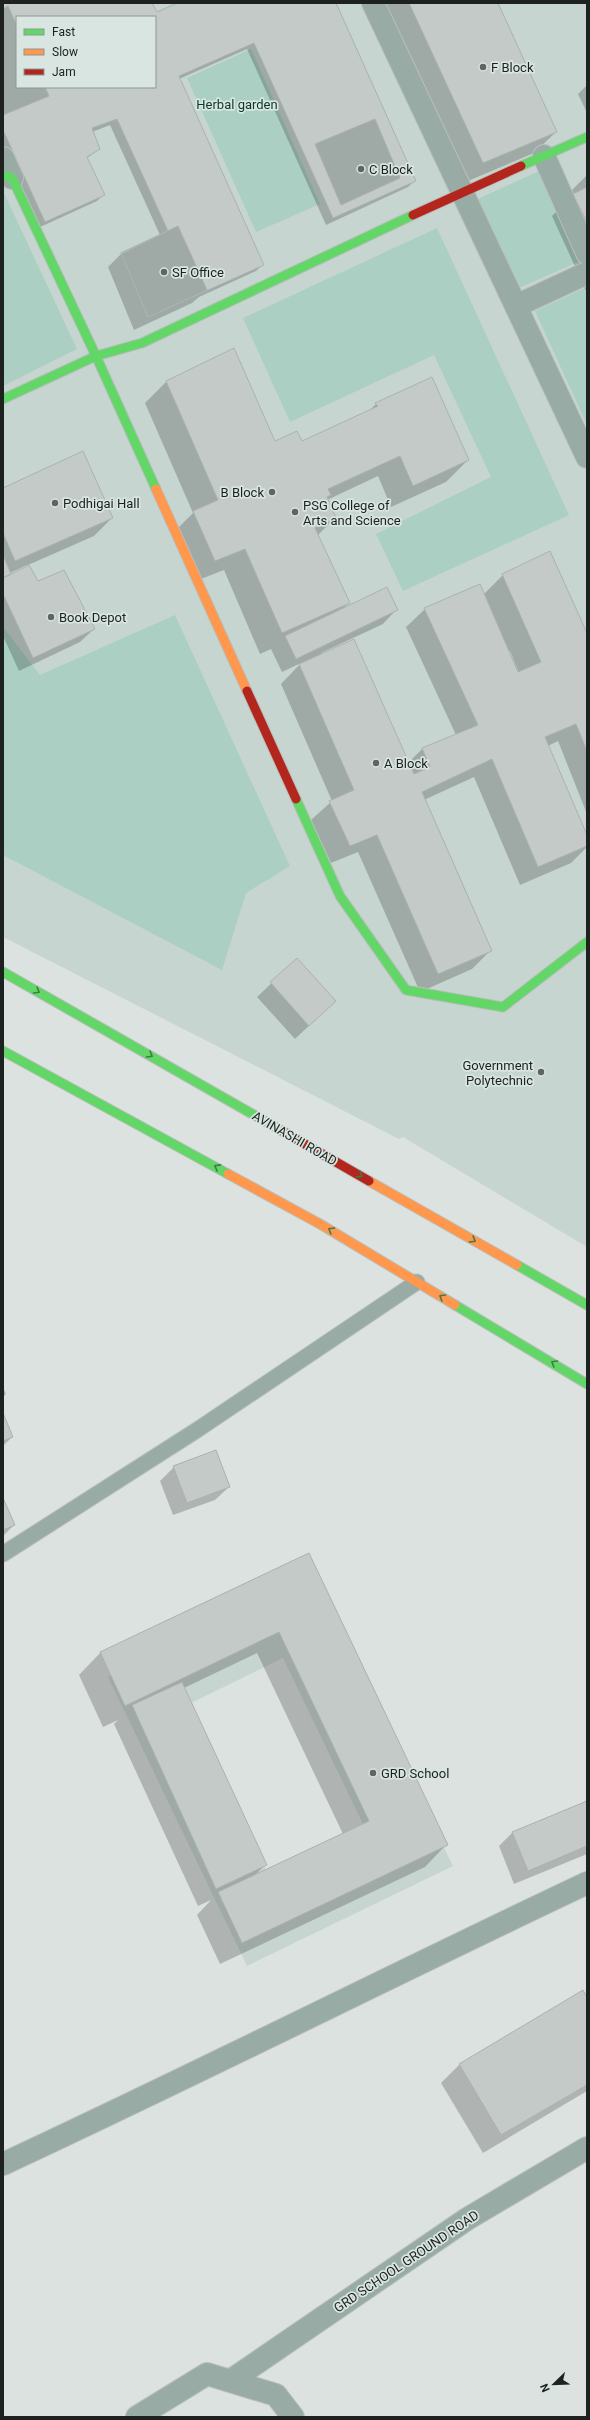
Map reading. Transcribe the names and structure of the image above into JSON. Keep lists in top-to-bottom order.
{
  "streets": {
    "street": ["AVINASHI ROAD", "GRD SCHOOL GROUND ROAD"]
  },
  "parks": ["Herbal garden"],
  "places": [
    "F Block",
    "C Block",
    "SF Office",
    "B Block",
    "Podhigai Hall",
    "PSG College of Arts and Science",
    "Book Depot",
    "A Block",
    "Government Polytechnic",
    "GRD School"
  ],
  "legend": ["Fast", "Slow", "Jam"],
  "north": "bottom left"
}
